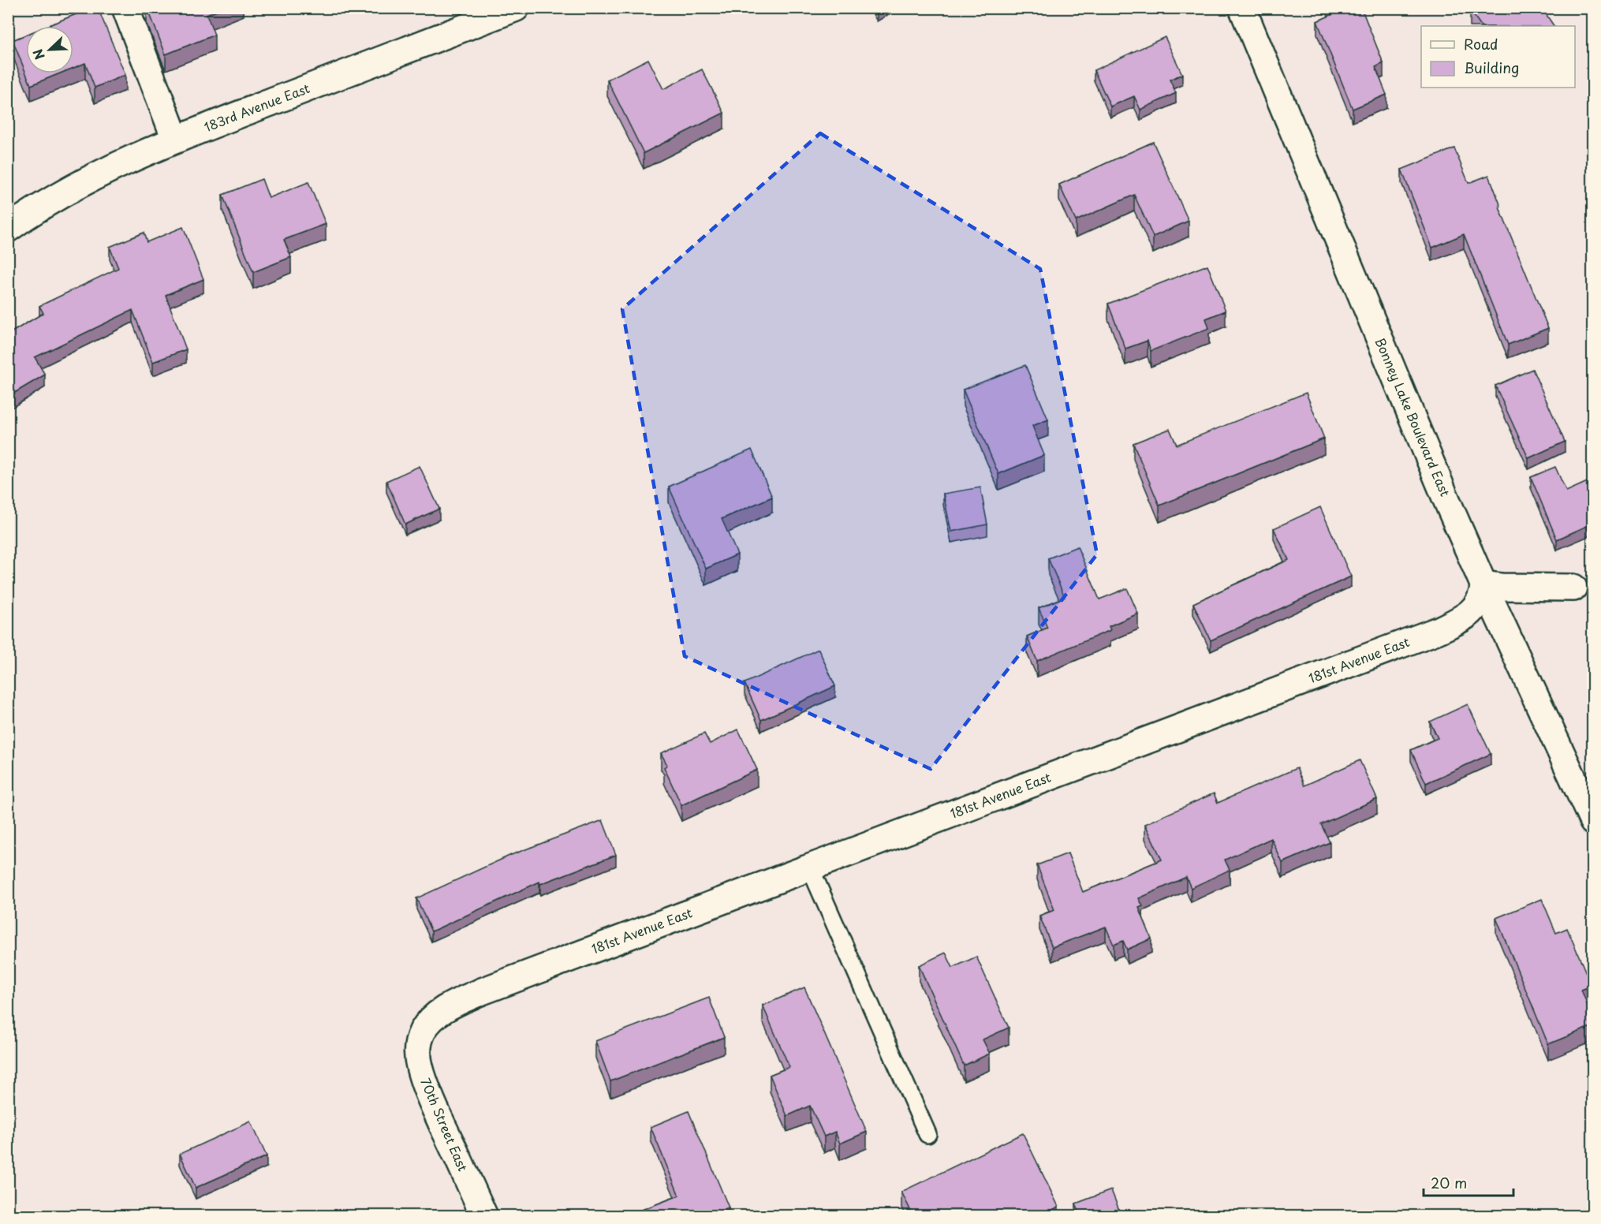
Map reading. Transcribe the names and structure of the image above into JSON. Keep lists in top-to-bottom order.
{
  "streets": {
    "street": [
      "183rd Avenue East",
      "Bonney Lake Boulevard East",
      "181st Avenue East",
      "70th Street East"
    ]
  },
  "crossings": [
    ["Bonney Lake Boulevard East", "181st Avenue East"],
    ["181st Avenue East", "70th Street East"]
  ],
  "legend": ["Road", "Building"],
  "scale_bar": "20 m",
  "north": "bottom left"
}
